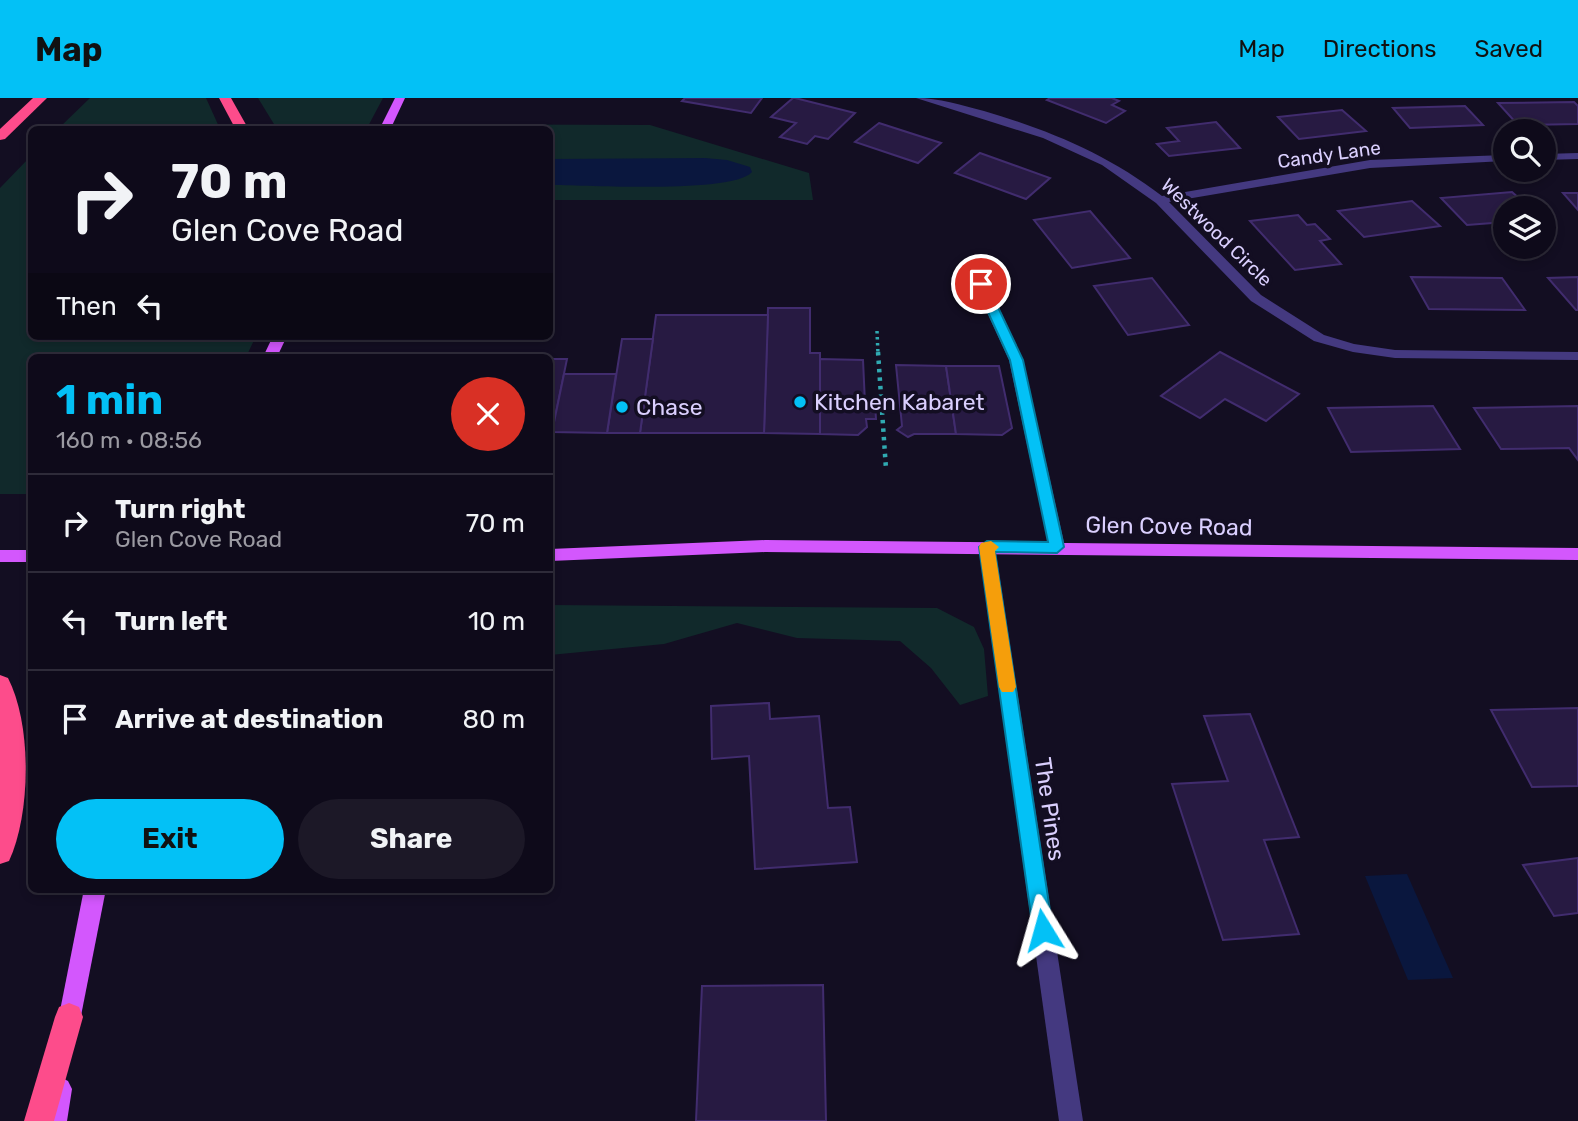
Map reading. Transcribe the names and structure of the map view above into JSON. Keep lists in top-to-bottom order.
{
  "streets": {
    "main road": ["Glen Cove Road"],
    "street": ["Candy Lane", "Westwood Circle", "The Pines"]
  },
  "crossings": [
    ["Candy Lane", "Westwood Circle"],
    ["Glen Cove Road", "The Pines"]
  ],
  "places": ["Kitchen Kabaret", "Chase"],
  "page": {
    "header": "Map",
    "nav": ["Map", "Directions", "Saved"],
    "turn": ["70 m", "Glen Cove Road"],
    "then": "Then",
    "heading": ["1 min", "160 m · 08:56"],
    "list": [
      {
        "name": "Turn right",
        "note": "Glen Cove Road",
        "value": "70 m"
      },
      {
        "name": "Turn left",
        "value": "10 m"
      },
      {
        "name": "Arrive at destination",
        "value": "80 m"
      }
    ],
    "buttons": ["Exit", "Share"]
  }
}
